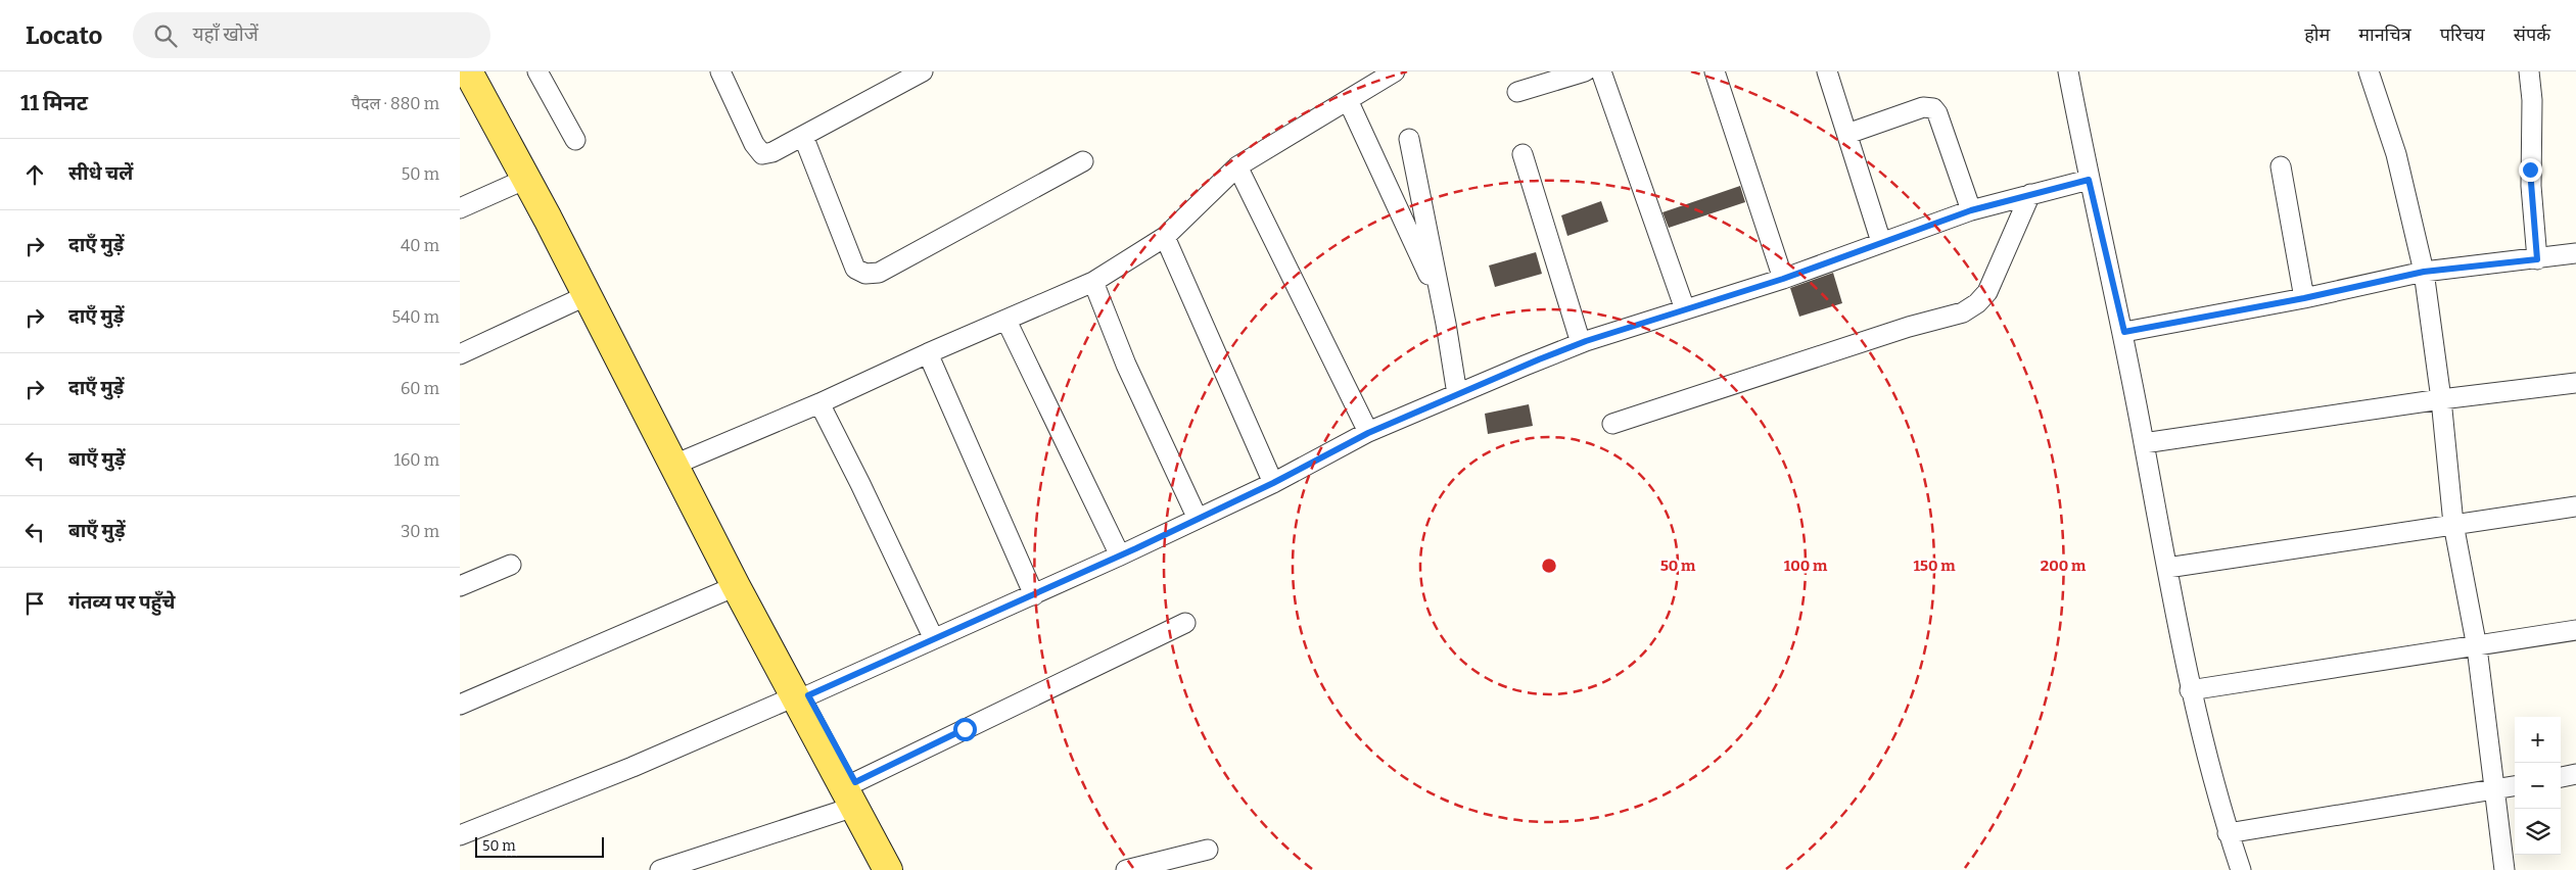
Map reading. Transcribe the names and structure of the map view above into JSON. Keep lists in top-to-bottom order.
{
  "scale_bar": "50 m",
  "page": {
    "header": "Locato",
    "search": "यहाँ खोजें",
    "nav": [
      "होम",
      "मानचित्र",
      "परिचय",
      "संपर्क"
    ],
    "heading": ["11 मिनट", "पैदल · 880 m"],
    "list": [
      ["सीधे चलें", "50 m"],
      ["दाएँ मुड़ें", "40 m"],
      ["दाएँ मुड़ें", "540 m"],
      ["दाएँ मुड़ें", "60 m"],
      ["बाएँ मुड़ें", "160 m"],
      ["बाएँ मुड़ें", "30 m"],
      "गंतव्य पर पहुँचे"
    ],
    "map_buttons": ["+", "−"],
    "scale": "50 m"
  },
  "rings": [
    "50 m",
    "100 m",
    "150 m",
    "200 m"
  ]
}
